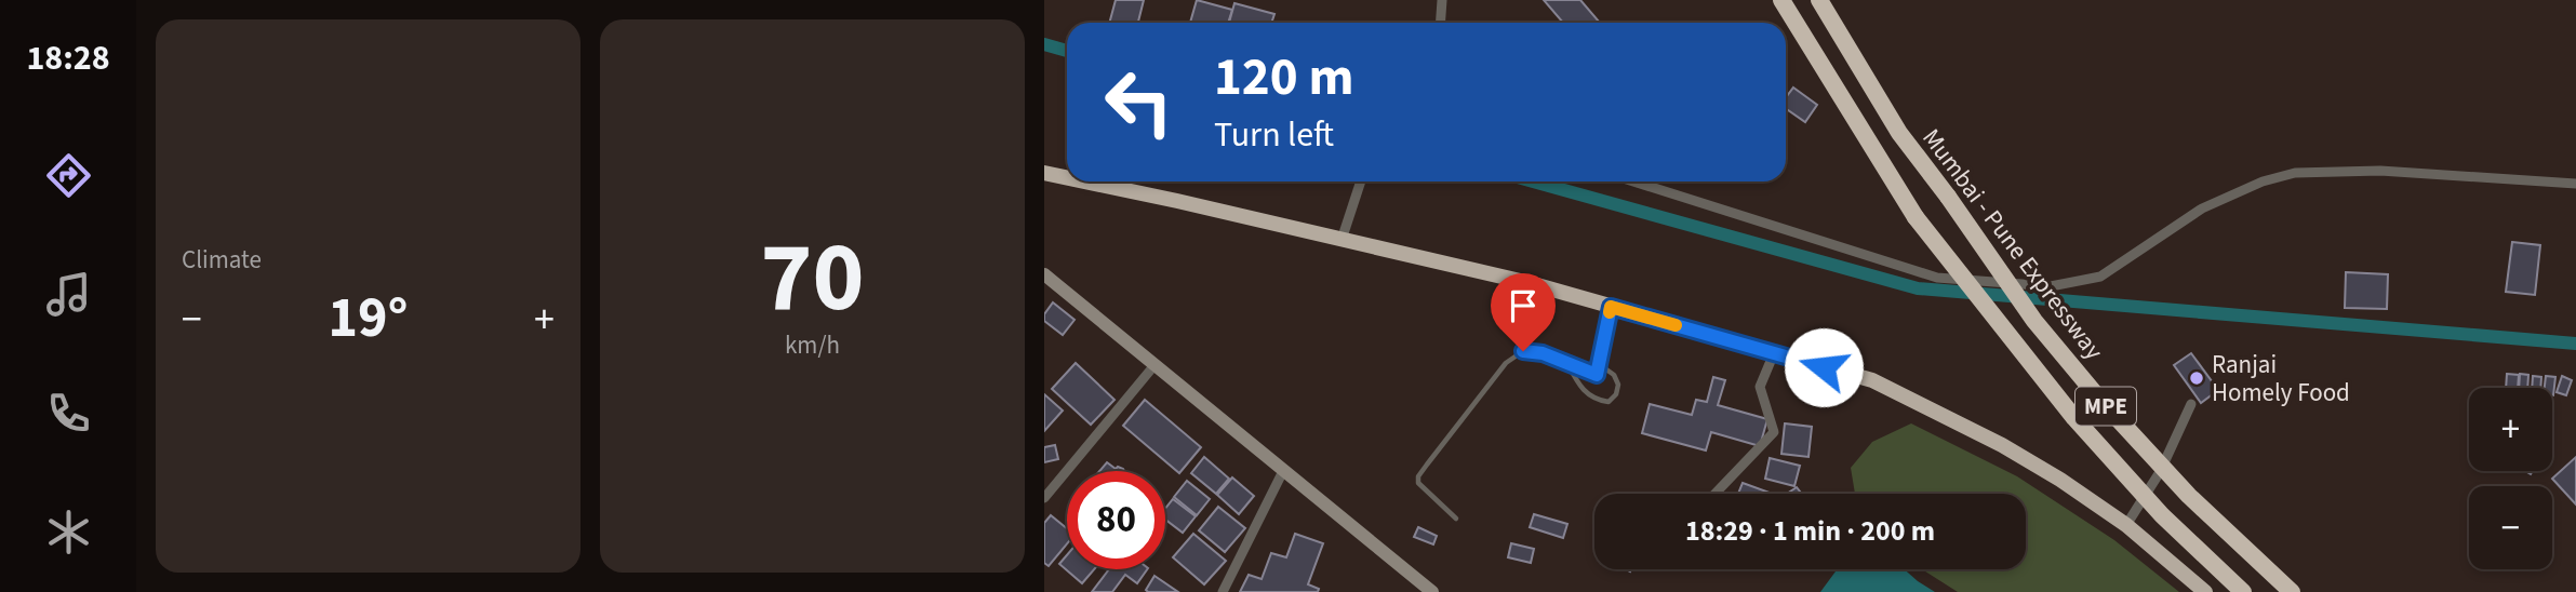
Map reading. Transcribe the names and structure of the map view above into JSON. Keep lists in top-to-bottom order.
{
  "streets": {
    "highway": ["Mumbai - Pune Expressway", "MPE"]
  },
  "places": ["Ranjai Homely Food"],
  "page": {
    "tabs": "18:28",
    "tile": [
      "Climate",
      ["70", "km/h"]
    ],
    "turn": ["120 m", "Turn left"],
    "heat": ["−", "19°", "+"],
    "map_buttons": ["+", "−"],
    "limit": "80",
    "trip": "18:29 · 1 min · 200 m"
  }
}
